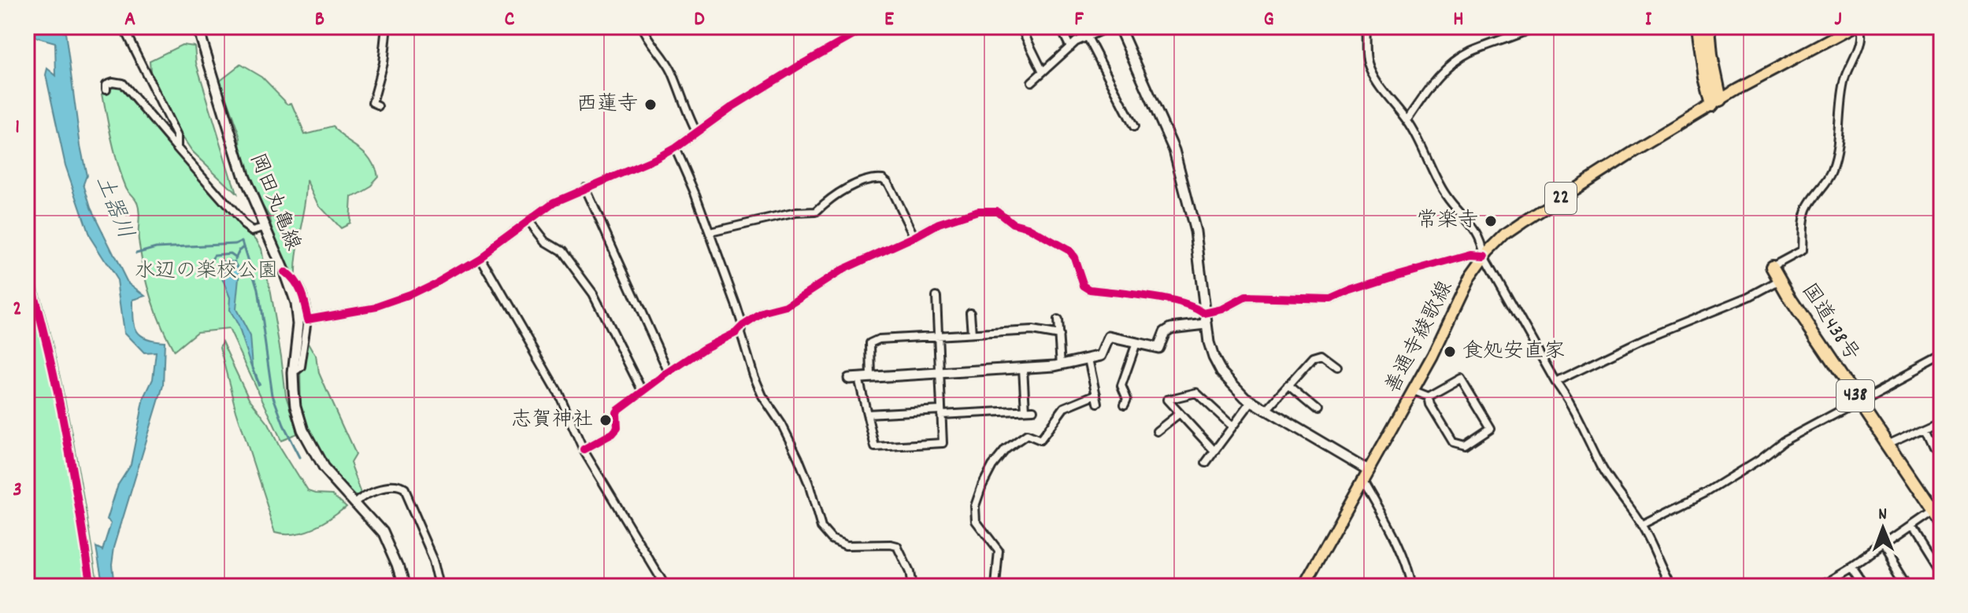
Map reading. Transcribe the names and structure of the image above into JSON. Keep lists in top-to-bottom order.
{
  "streets": {
    "highway": ["国道438号", "438"],
    "main road": ["22", "善通寺綾歌線"],
    "street": ["岡田丸亀線"]
  },
  "water": ["土器川"],
  "parks": ["水辺の楽校公園"],
  "places": [
    "西蓮寺",
    "常楽寺",
    "食処安直家",
    "志賀神社"
  ],
  "north": "top",
  "grid": {
    "columns": [
      "A",
      "B",
      "C",
      "D",
      "E",
      "F",
      "G",
      "H",
      "I",
      "J"
    ],
    "rows": ["1", "2", "3"]
  }
}
